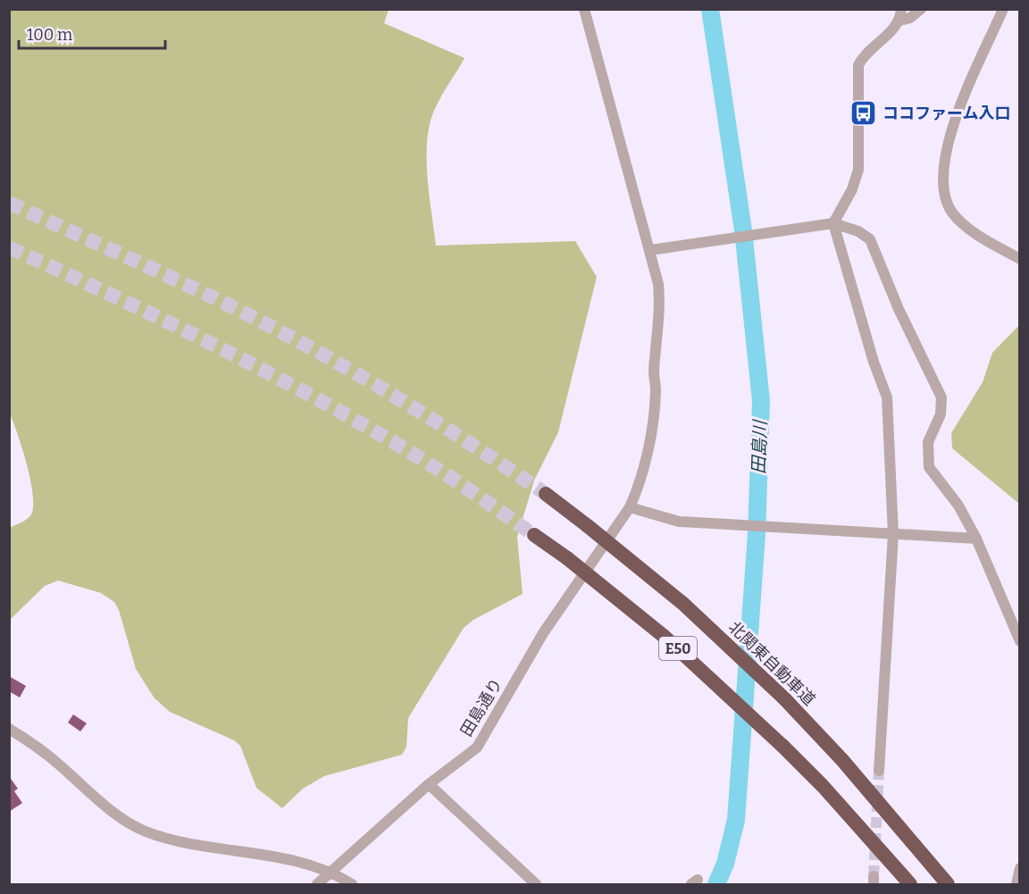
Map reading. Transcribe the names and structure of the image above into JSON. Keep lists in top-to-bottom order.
{
  "streets": {
    "highway": ["E50", "北関東自動車道"],
    "street": ["田島通り"]
  },
  "water": ["田島川"],
  "places": {
    "bus stop": ["ココファーム入口"]
  },
  "scale_bar": "100 m"
}
